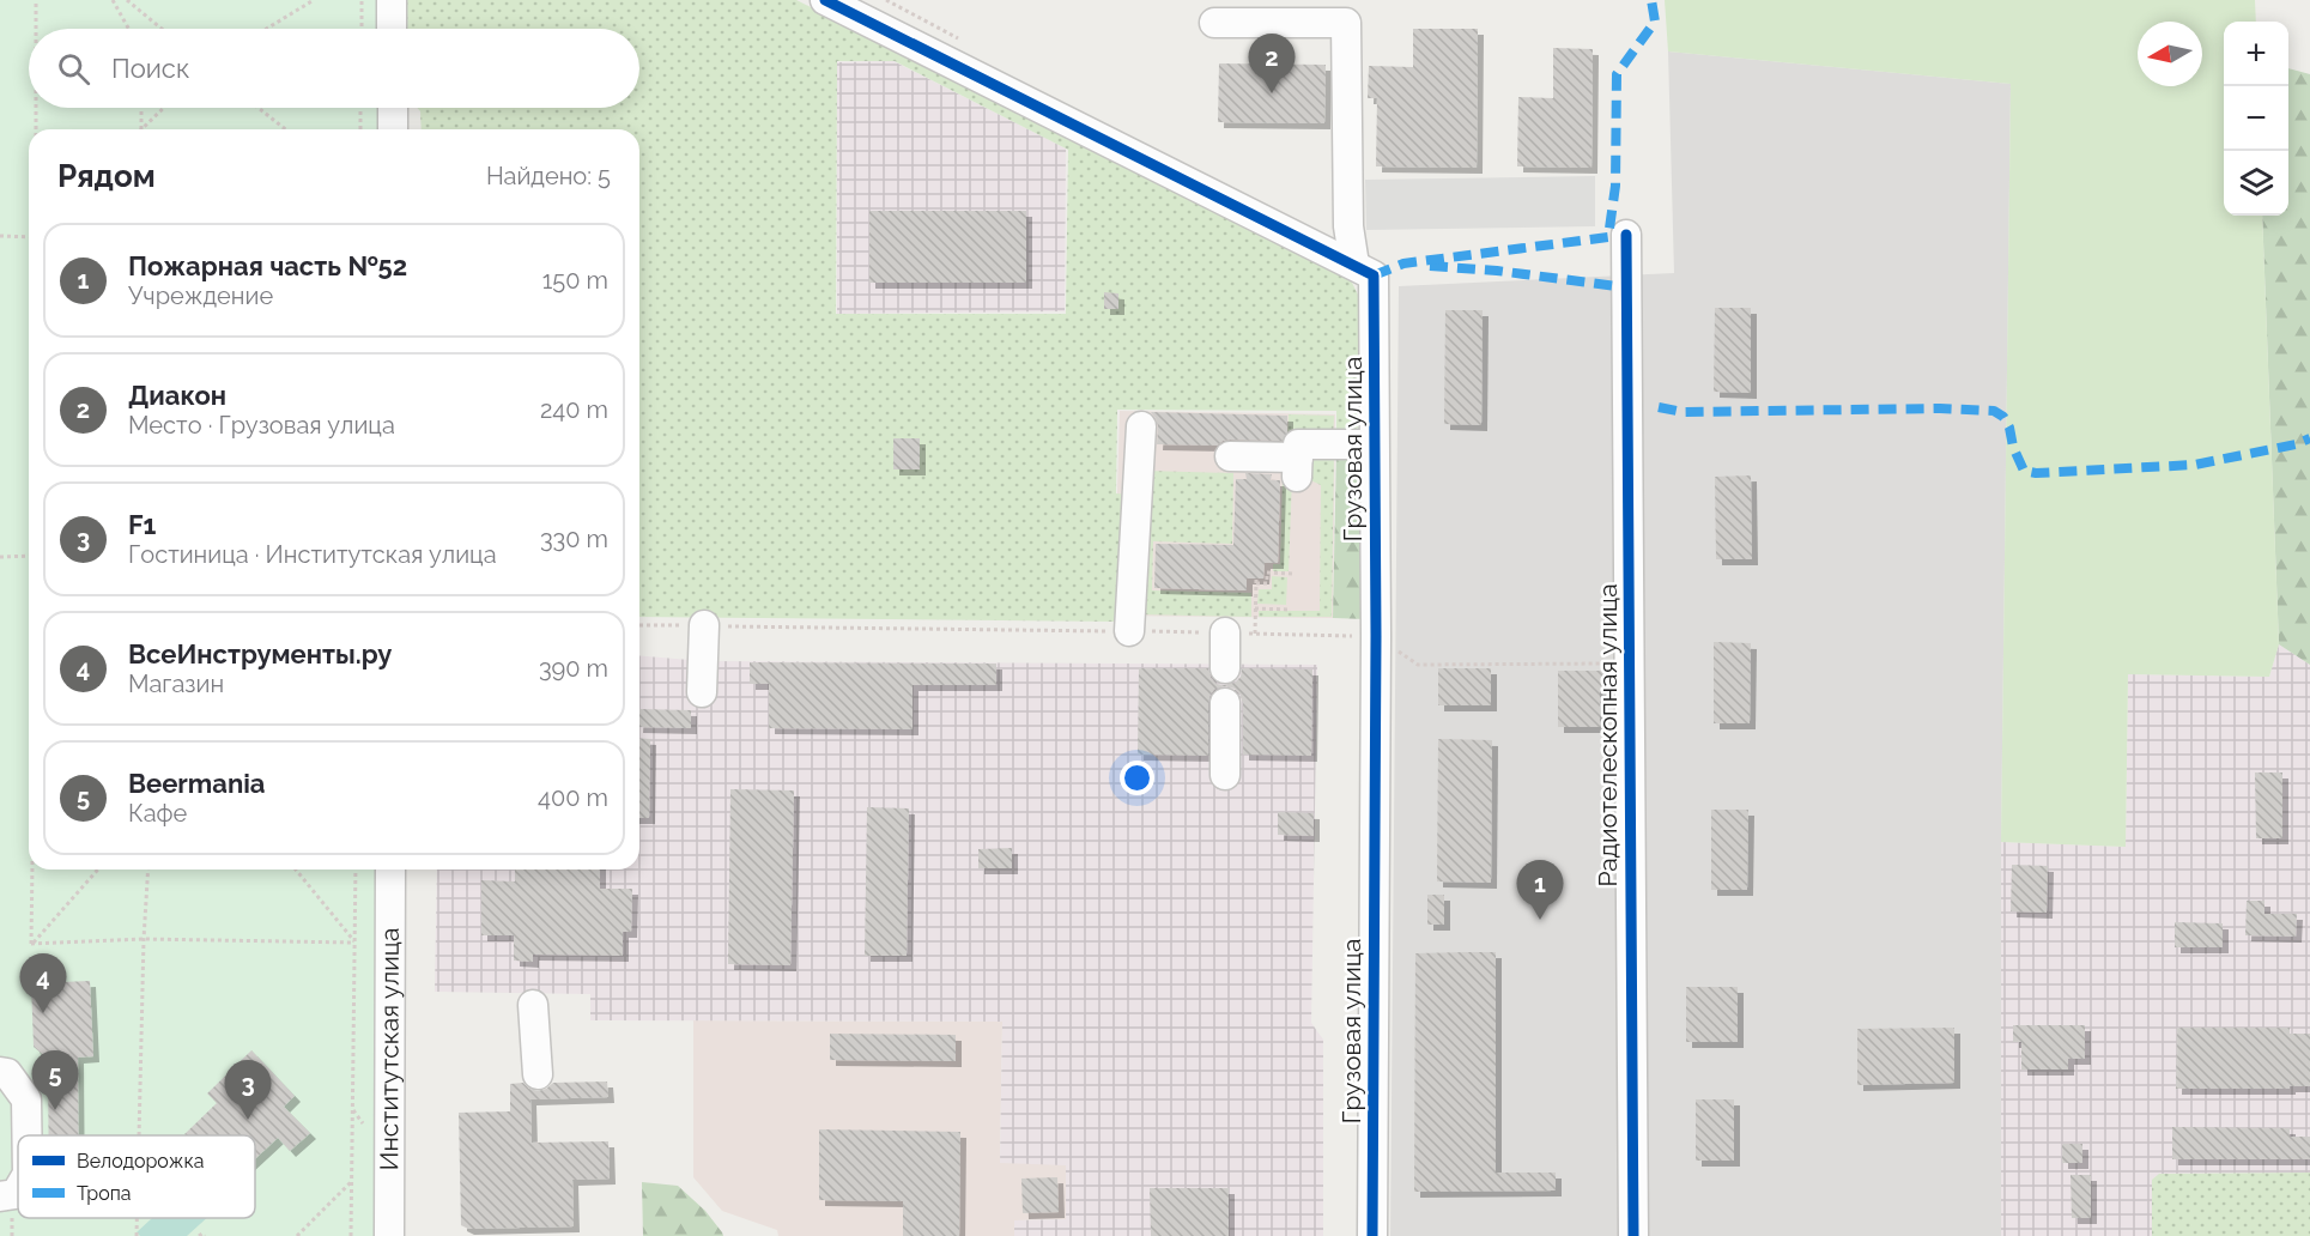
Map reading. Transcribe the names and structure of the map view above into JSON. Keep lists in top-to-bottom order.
{
  "streets": {
    "street": ["Грузовая улица", "Радиотелескопная улица", "Институтская улица"]
  },
  "legend": ["Велодорожка", "Тропа"],
  "north": "left",
  "page": {
    "map_buttons": ["+", "−"],
    "search": "Поиск",
    "pins": [
      "2",
      "1",
      "4",
      "5",
      "3"
    ],
    "heading": ["Рядом", "Найдено: 5"],
    "list": [
      {
        "mark": "1",
        "name": "Пожарная часть №52",
        "note": "Учреждение",
        "value": "150 m"
      },
      {
        "mark": "2",
        "name": "Диакон",
        "note": "Место · Грузовая улица",
        "value": "240 m"
      },
      {
        "mark": "3",
        "name": "F1",
        "note": "Гостиница · Институтская улица",
        "value": "330 m"
      },
      {
        "mark": "4",
        "name": "ВсеИнструменты.ру",
        "note": "Магазин",
        "value": "390 m"
      },
      {
        "mark": "5",
        "name": "Beermania",
        "note": "Кафе",
        "value": "400 m"
      }
    ]
  }
}
